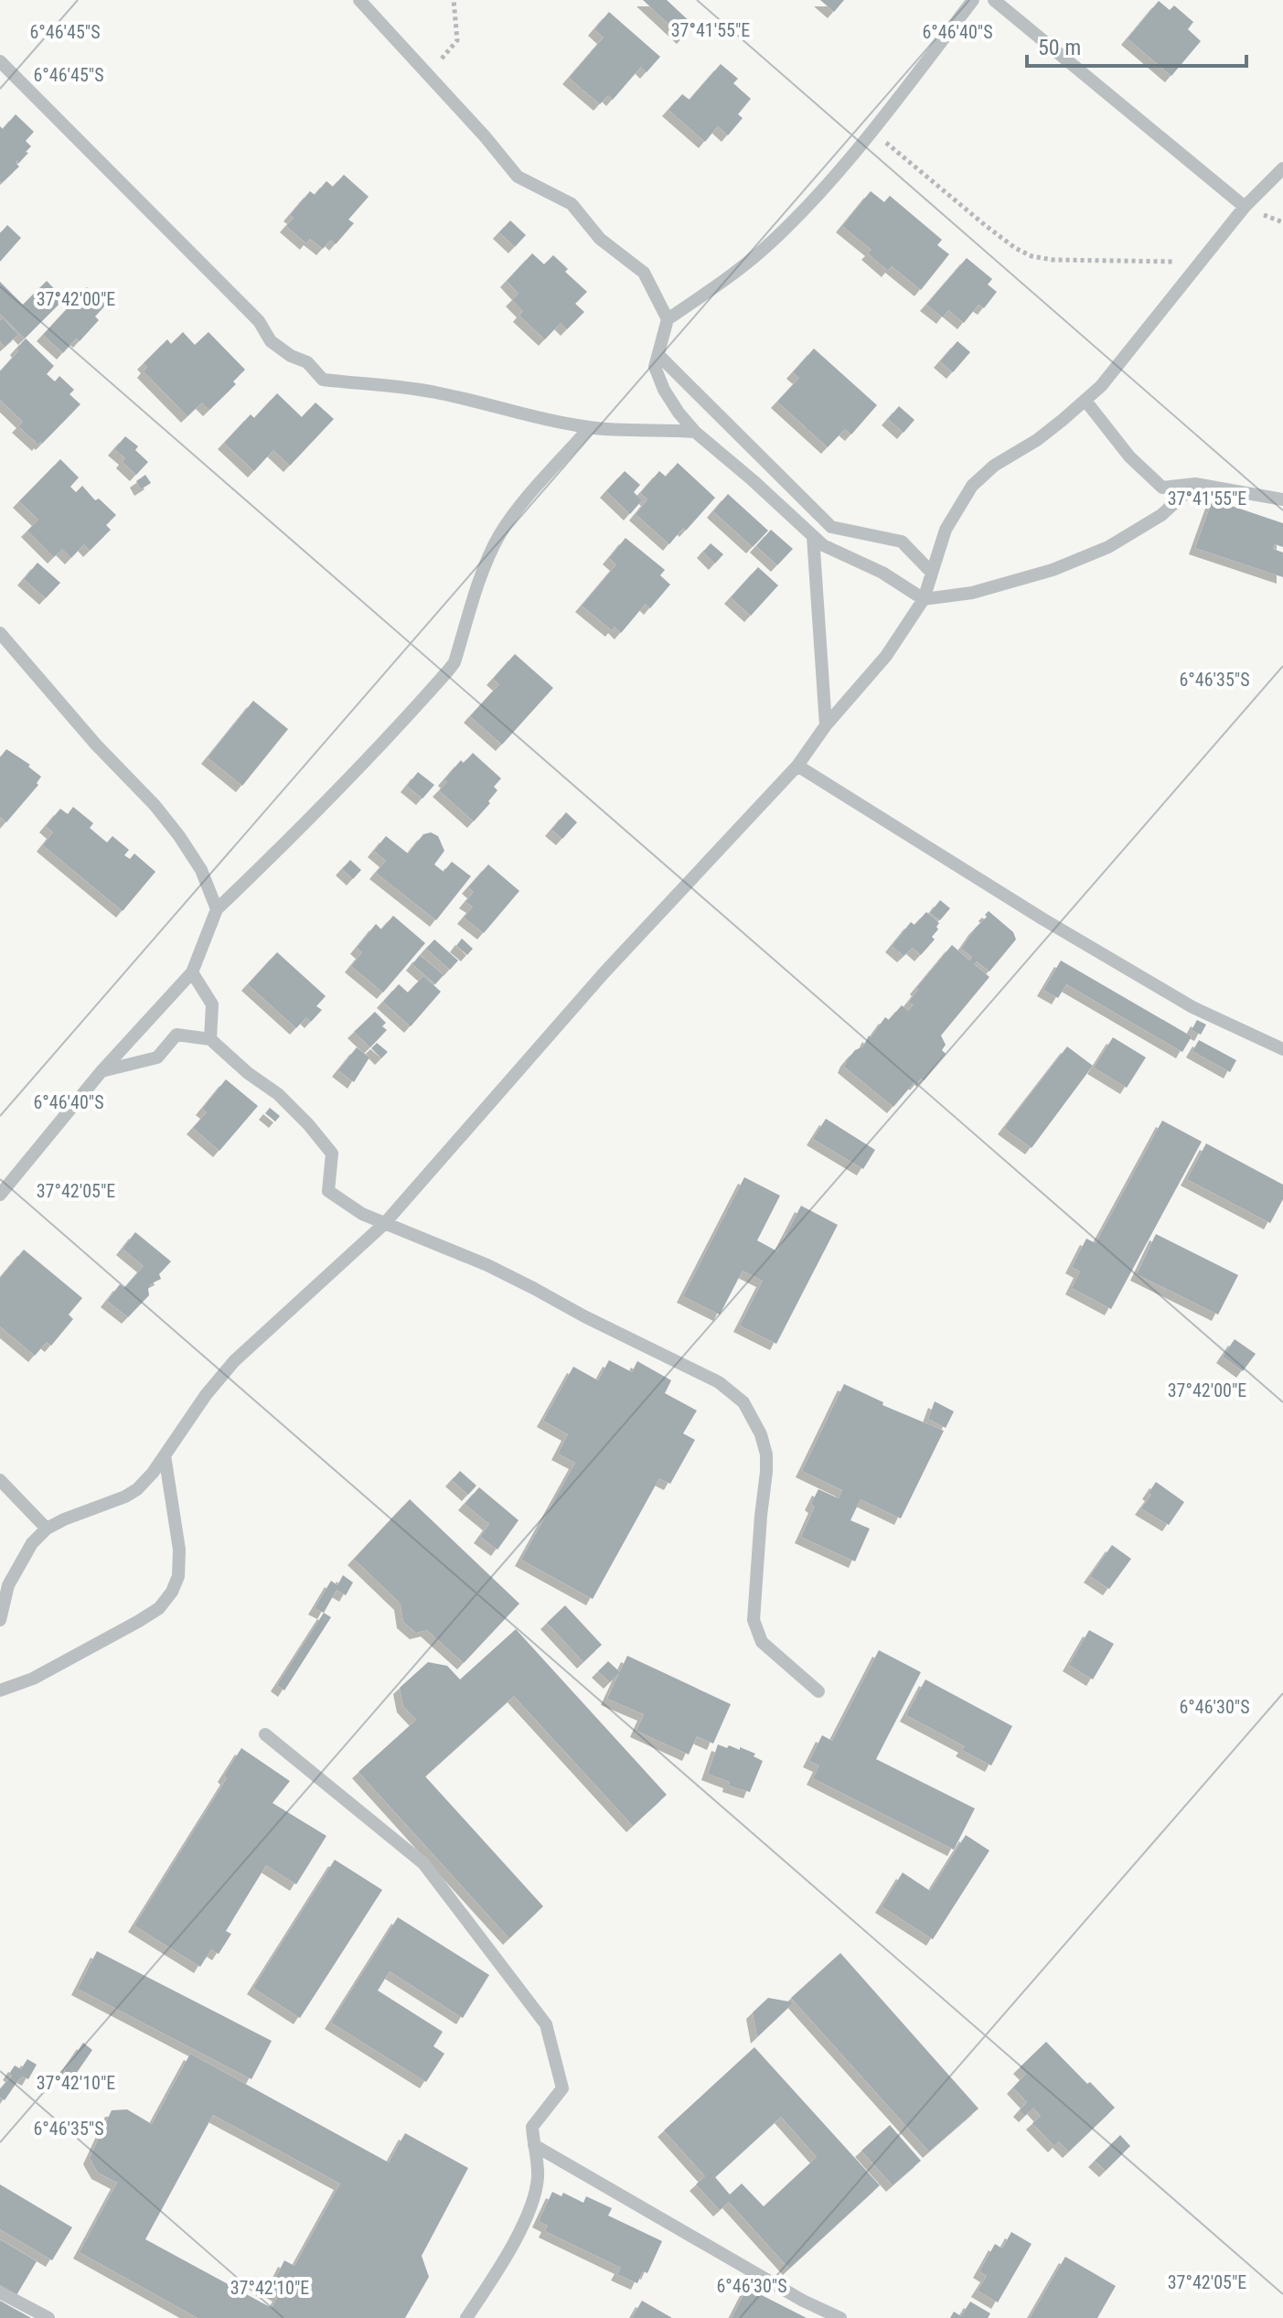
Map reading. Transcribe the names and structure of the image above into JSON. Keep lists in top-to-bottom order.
{
  "scale_bar": "50 m",
  "coordinates": [
    "37°41'55\"E",
    "6°46'45\"S",
    "6°46'40\"S",
    "37°42'00\"E",
    "6°46'35\"S",
    "37°42'05\"E",
    "6°46'30\"S",
    "37°42'10\"E"
  ]
}
